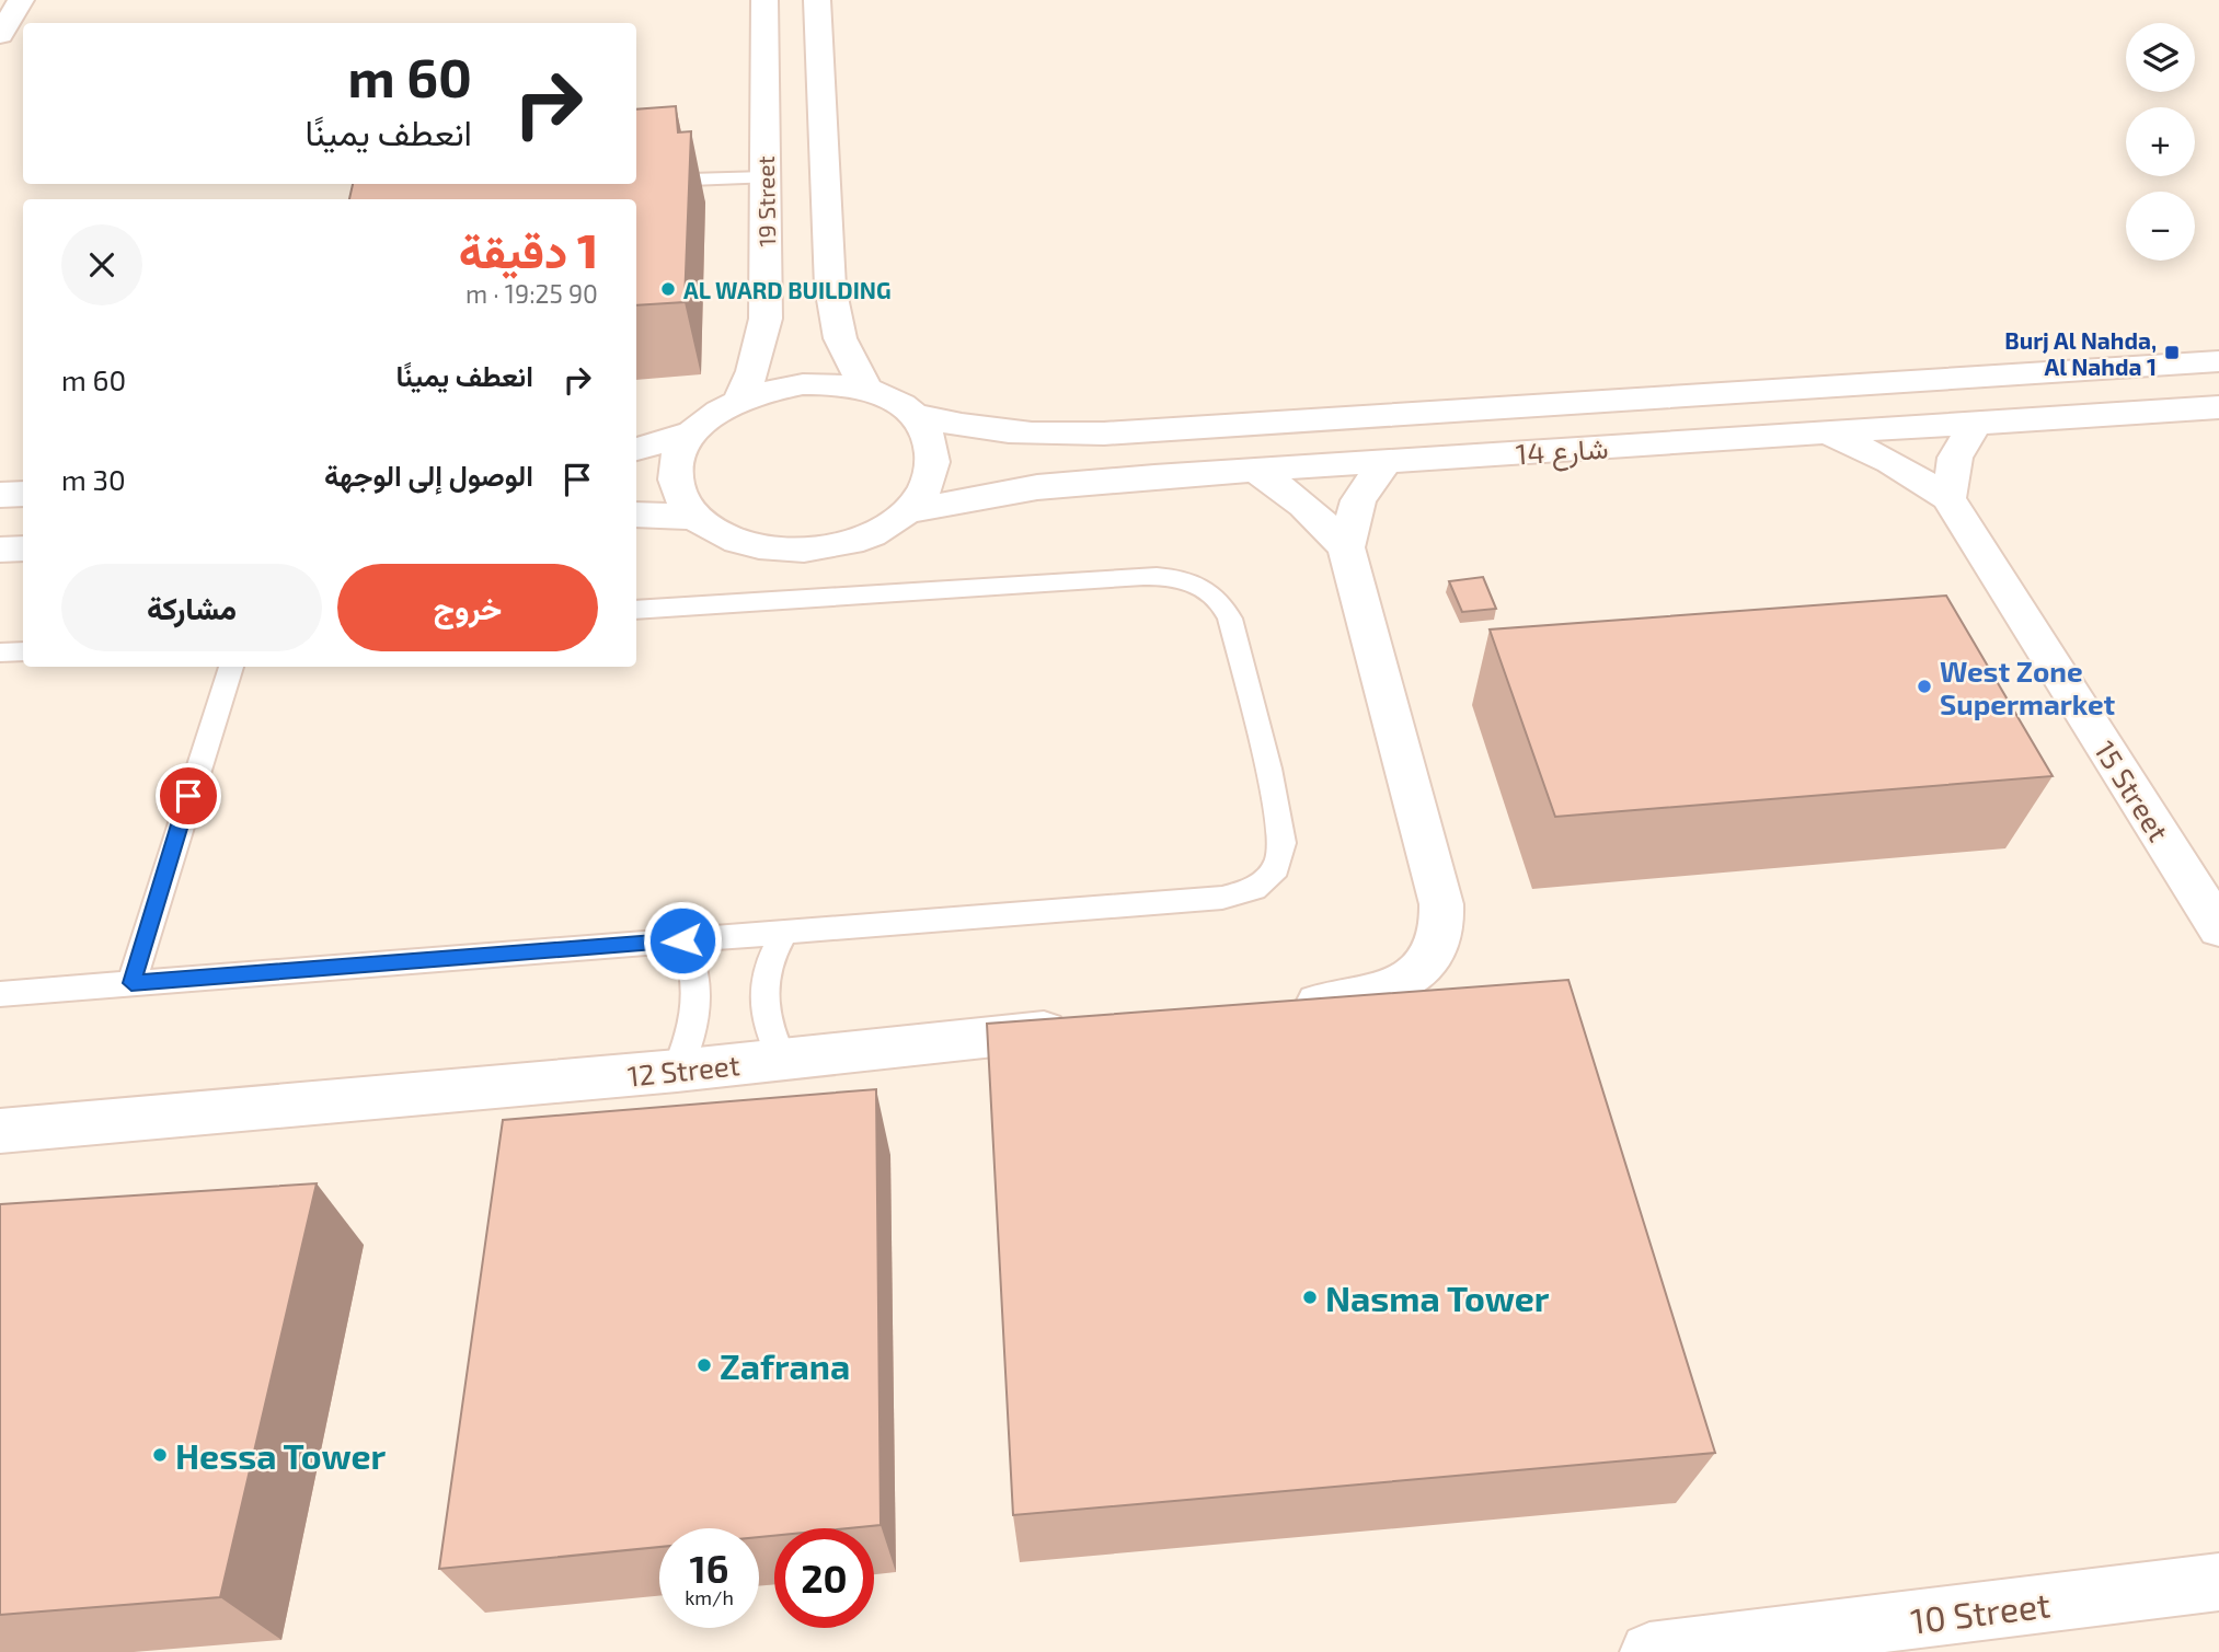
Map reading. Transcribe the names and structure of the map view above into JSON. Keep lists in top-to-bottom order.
{
  "streets": {
    "street": [
      "19 Street",
      "شارع 14",
      "15 Street",
      "12 Street",
      "10 Street"
    ]
  },
  "crossings": [
    ["19 Street", "شارع 14"]
  ],
  "places": {
    "other": [
      "AL WARD BUILDING",
      "West Zone Supermarket",
      "Nasma Tower",
      "Zafrana",
      "Hessa Tower"
    ],
    "transit": ["Burj Al Nahda, Al Nahda 1"]
  },
  "page": {
    "map_buttons": ["+", "−"],
    "turn": ["60 m", "انعطف يمينًا"],
    "heading": ["1 دقيقة", "90 m · 19:25"],
    "list": [
      {
        "name": "انعطف يمينًا",
        "value": "60 m"
      },
      {
        "name": "الوصول إلى الوجهة",
        "value": "30 m"
      }
    ],
    "buttons": ["خروج", "مشاركة"],
    "speed": "16 km/h",
    "limit": "20"
  }
}
